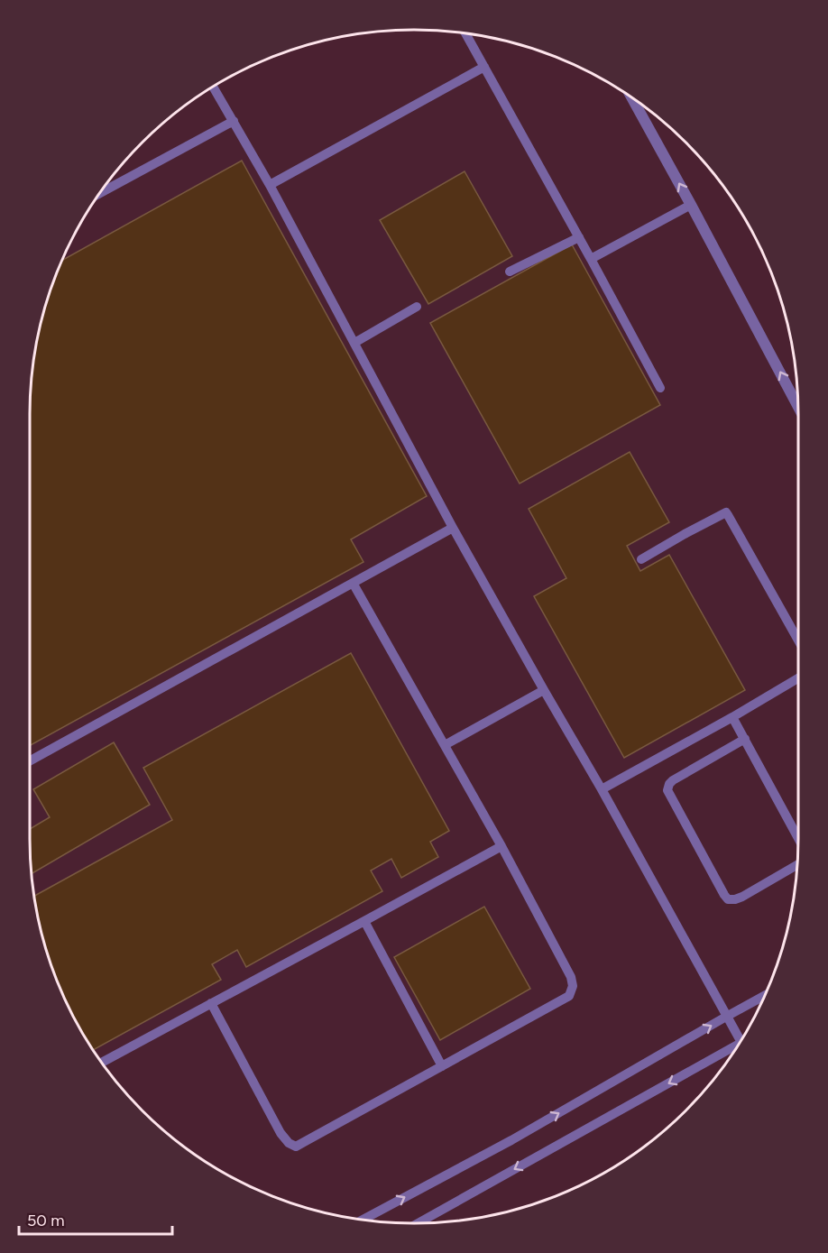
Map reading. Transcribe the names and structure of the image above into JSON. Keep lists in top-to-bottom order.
{
  "scale_bar": "50 m"
}
